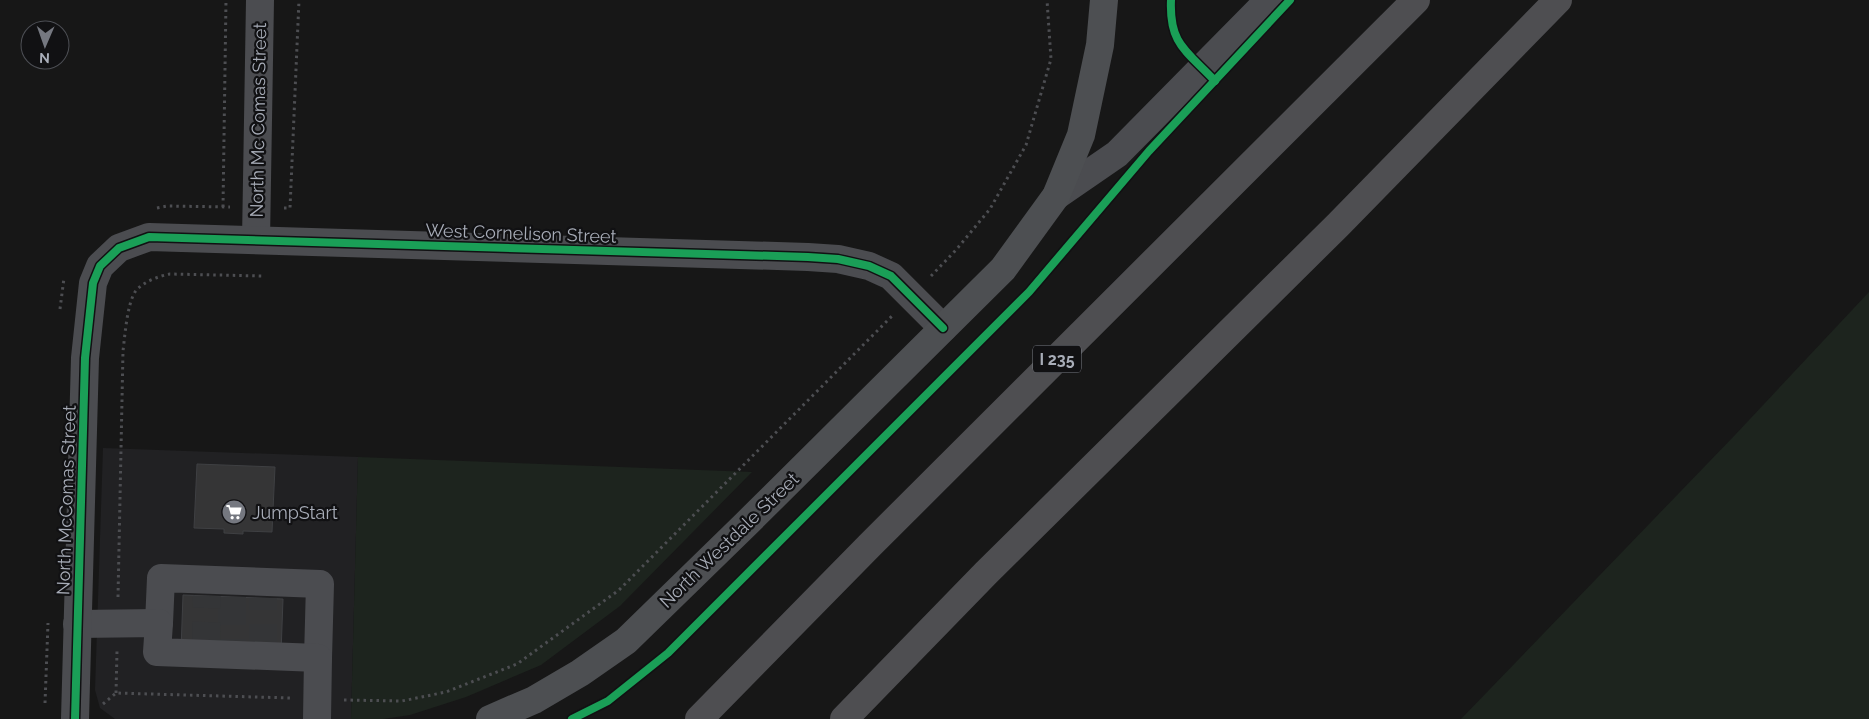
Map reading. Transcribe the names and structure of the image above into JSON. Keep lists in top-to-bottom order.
{
  "streets": {
    "highway": ["I 235"],
    "main road": ["North Westdale Street"],
    "street": ["North Mc Comas Street", "West Cornelison Street", "North McComas Street"]
  },
  "crossings": [
    ["North Mc Comas Street", "West Cornelison Street"],
    ["West Cornelison Street", "North McComas Street"],
    ["West Cornelison Street", "North Westdale Street"]
  ],
  "places": {
    "supermarket": ["JumpStart"]
  },
  "north": "bottom"
}
